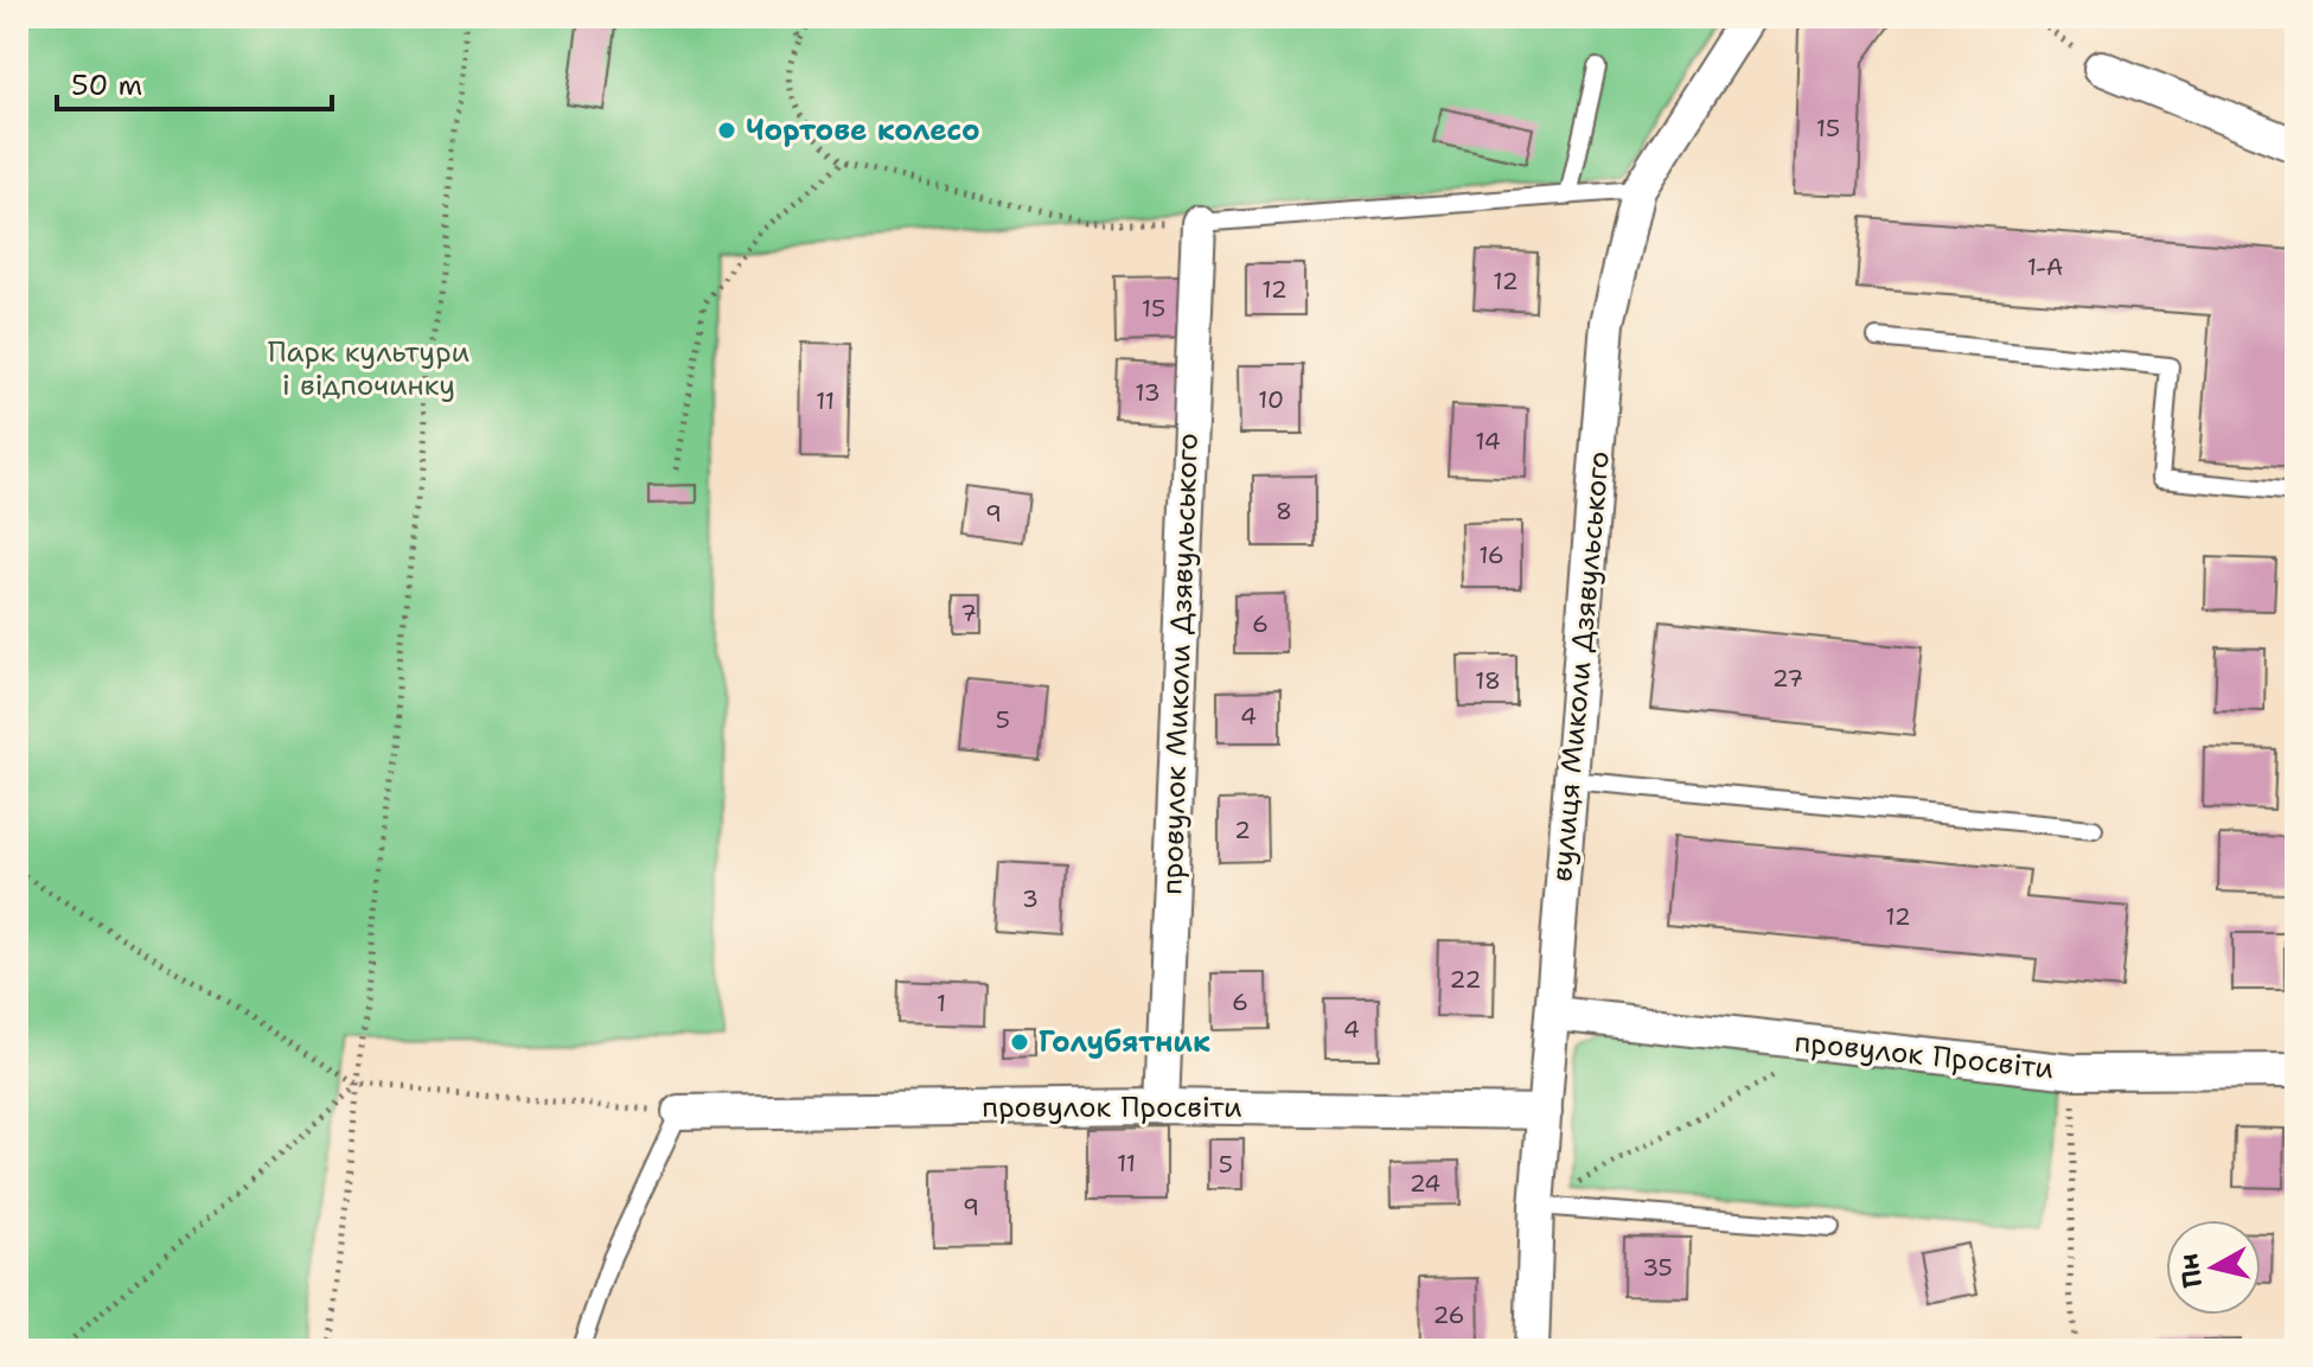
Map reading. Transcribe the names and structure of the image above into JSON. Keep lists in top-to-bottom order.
{
  "streets": {
    "street": ["провулок Миколи Дзявульського", "вулиця Миколи Дзявульського", "провулок Просвіти"]
  },
  "crossings": [
    ["провулок Миколи Дзявульського", "провулок Просвіти"],
    ["вулиця Миколи Дзявульського", "провулок Просвіти"]
  ],
  "parks": ["Парк культури і відпочинку"],
  "places": ["Чортове колесо", "Голубятник"],
  "house_numbers": [
    "15",
    "1-А",
    "12",
    "12",
    "15",
    "13",
    "10",
    "11",
    "14",
    "8",
    "9",
    "16",
    "7",
    "6",
    "27",
    "18",
    "4",
    "5",
    "2",
    "3",
    "12",
    "22",
    "6",
    "1",
    "4",
    "11",
    "5",
    "24",
    "9",
    "35",
    "26"
  ],
  "scale_bar": "50 m",
  "north": "left"
}
